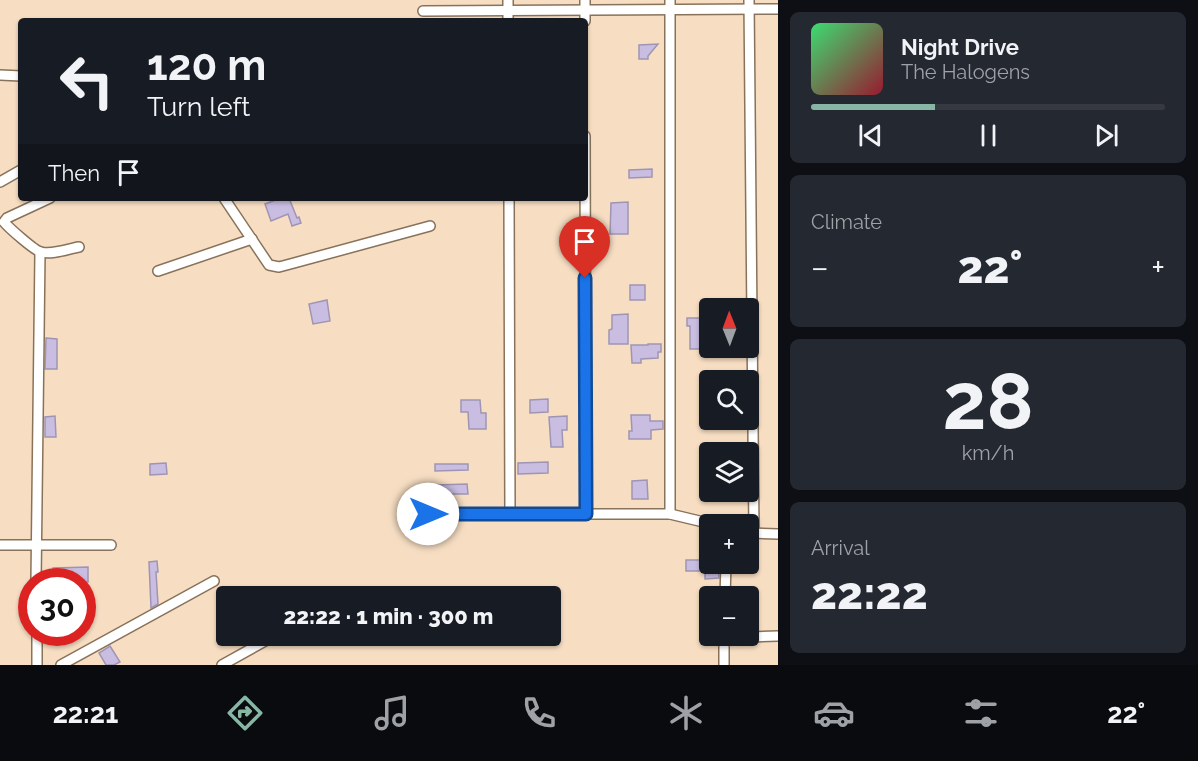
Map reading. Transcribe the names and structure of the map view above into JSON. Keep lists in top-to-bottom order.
{
  "north": "top",
  "page": {
    "turn": ["120 m", "Turn left"],
    "song": ["Night Drive", "The Halogens"],
    "then": "Then",
    "tile": [
      "Climate",
      ["28", "km/h"],
      ["Arrival", "22:22"]
    ],
    "heat": ["−", "22°", "+"],
    "map_buttons": ["+", "−"],
    "limit": "30",
    "trip": "22:22 · 1 min · 300 m",
    "tabs": ["22:21", "22°"]
  }
}
